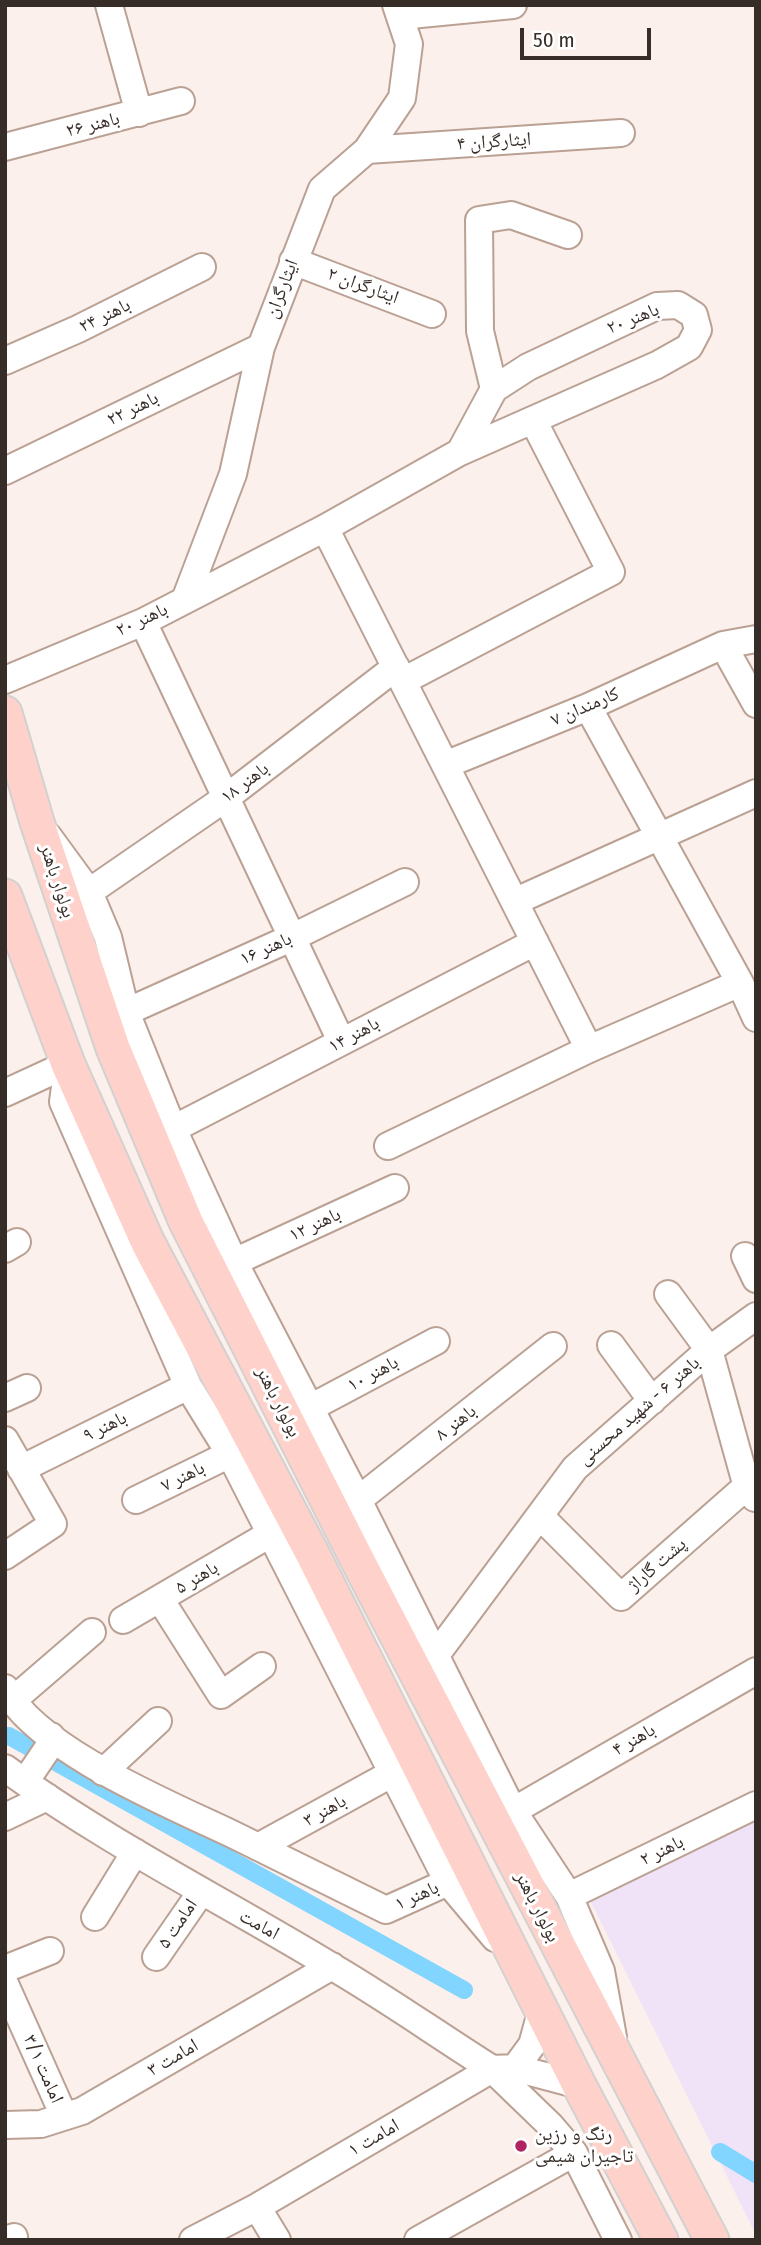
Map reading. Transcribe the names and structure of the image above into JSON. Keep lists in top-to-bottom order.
{
  "streets": {
    "main road": ["بولوار باهنر"],
    "street": [
      "باهنر ۲۶",
      "ایثارگران ۴",
      "ایثارگران ۲",
      "ایثارگران",
      "باهنر ۲۴",
      "باهنر ۲۰",
      "باهنر ۲۲",
      "کارمندان ۷",
      "باهنر ۱۸",
      "باهنر ۱۶",
      "باهنر ۱۴",
      "باهنر ۱۲",
      "باهنر ۱۰",
      "باهنر ۶ - شهید محسنی",
      "باهنر ۸",
      "باهنر ۹",
      "باهنر ۷",
      "پشت گاراژ",
      "باهنر ۵",
      "باهنر ۴",
      "باهنر ۳",
      "باهنر ۲",
      "باهنر ۱",
      "امامت ۵",
      "امامت",
      "امامت ۳",
      "امامت ۳/۱",
      "امامت ۱"
    ]
  },
  "crossings": [
    ["ایثارگران ۴", "ایثارگران"],
    ["ایثارگران ۲", "ایثارگران"],
    ["ایثارگران", "باهنر ۲۰"],
    ["ایثارگران", "باهنر ۲۲"],
    ["باهنر ۲۰", "باهنر ۱۸"],
    ["بولوار باهنر", "باهنر ۶ - شهید محسنی"],
    ["باهنر ۶ - شهید محسنی", "پشت گاراژ"],
    ["باهنر ۳", "باهنر ۱"],
    ["امامت ۵", "امامت"],
    ["امامت", "امامت ۳"],
    ["امامت", "امامت ۱"],
    ["امامت ۳", "امامت ۳/۱"]
  ],
  "places": ["رنگ و رزین تاجیران شیمی"],
  "scale_bar": "50 m"
}
